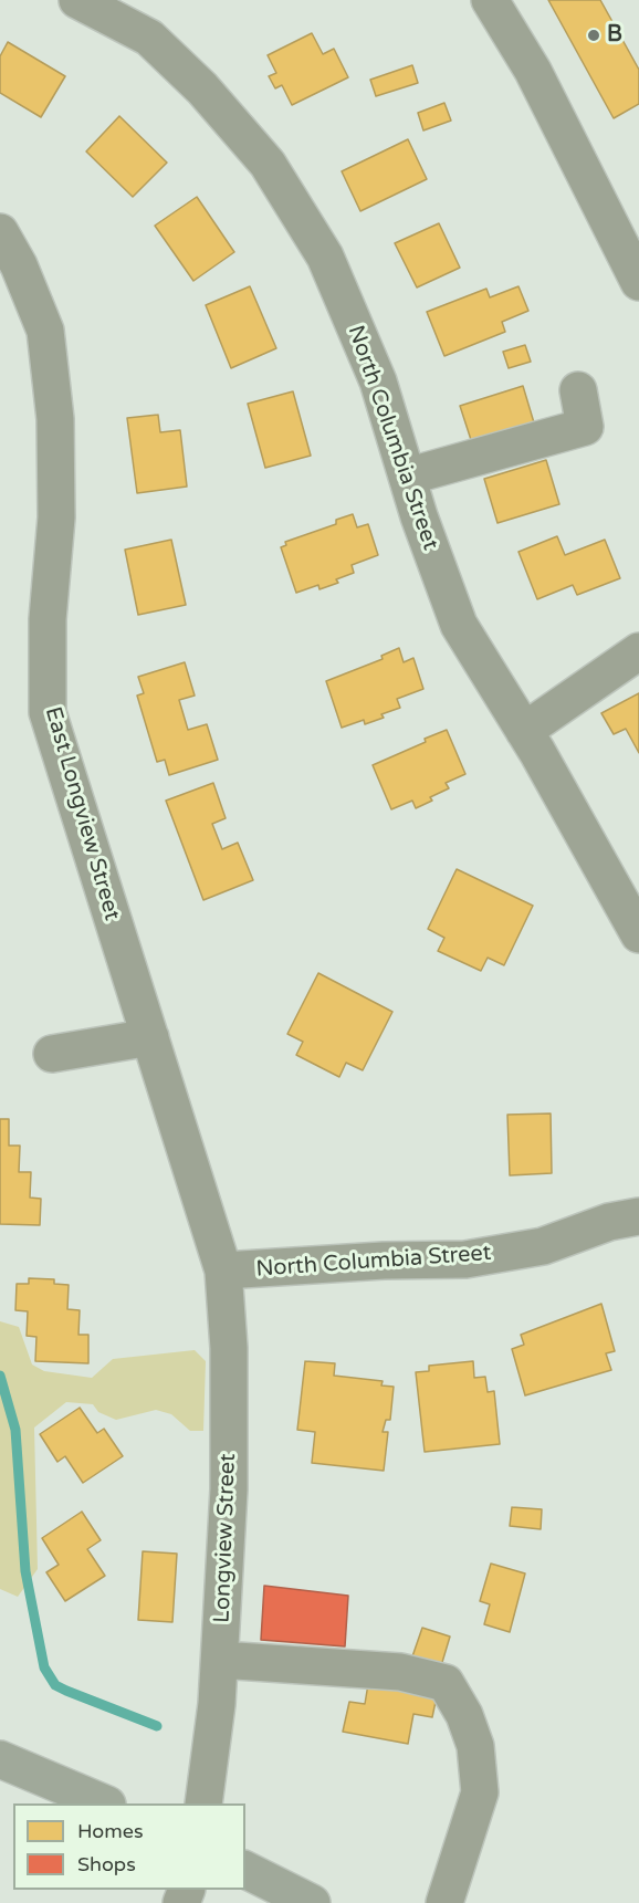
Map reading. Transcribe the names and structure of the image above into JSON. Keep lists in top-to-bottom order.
{
  "streets": {
    "street": ["North Columbia Street", "East Longview Street", "Longview Street"]
  },
  "crossings": [
    ["North Columbia Street", "East Longview Street"],
    ["North Columbia Street", "Longview Street"],
    ["East Longview Street", "Longview Street"]
  ],
  "places": ["B"],
  "legend": ["Homes", "Shops"]
}
